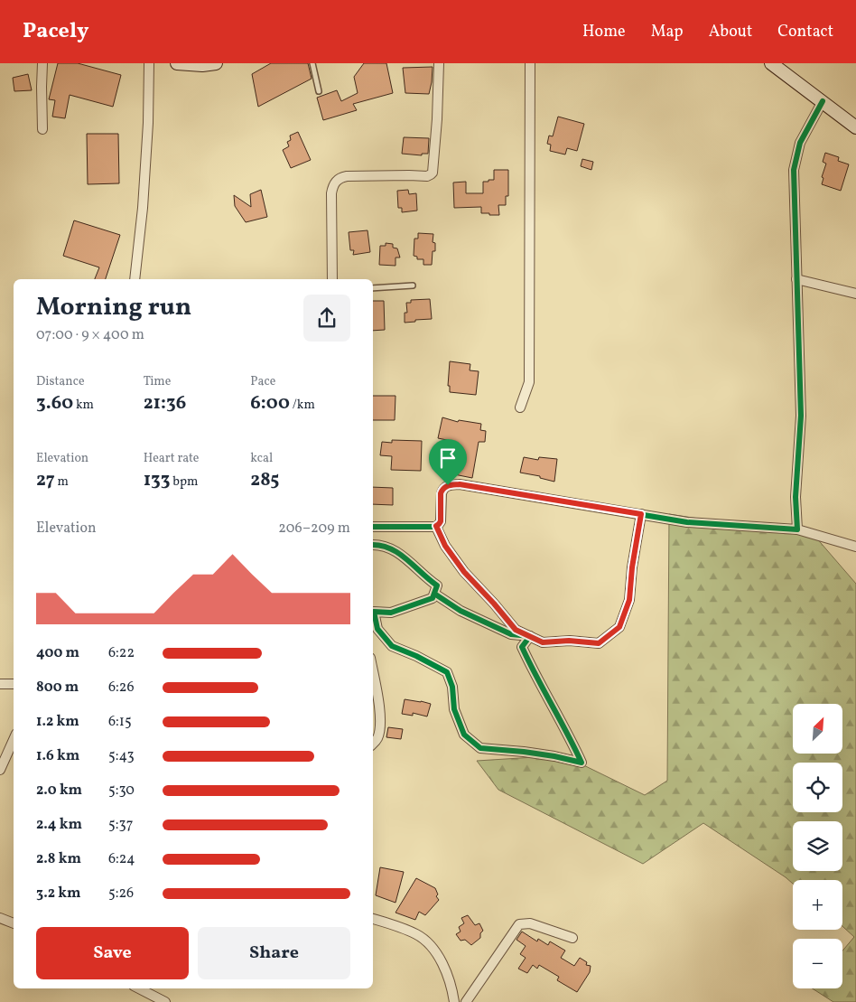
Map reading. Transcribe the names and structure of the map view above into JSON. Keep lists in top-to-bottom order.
{
  "north": "top right",
  "page": {
    "header": "Pacely",
    "nav": [
      "Home",
      "Map",
      "About",
      "Contact"
    ],
    "heading": ["Morning run", "07:00 · 9 × 400 m"],
    "stats": [
      ["Distance", "3.60 km"],
      ["Time", "21:36"],
      ["Pace", "6:00 /km"],
      ["Elevation", "27 m"],
      ["Heart rate", "133 bpm"],
      ["kcal", "285"]
    ],
    "chart": ["Elevation", "206–209 m"],
    "list": [
      {
        "name": "400 m",
        "note": "6:22"
      },
      {
        "name": "800 m",
        "note": "6:26"
      },
      {
        "name": "1.2 km",
        "note": "6:15"
      },
      {
        "name": "1.6 km",
        "note": "5:43"
      },
      {
        "name": "2.0 km",
        "note": "5:30"
      },
      {
        "name": "2.4 km",
        "note": "5:37"
      },
      {
        "name": "2.8 km",
        "note": "6:24"
      },
      {
        "name": "3.2 km",
        "note": "5:26"
      }
    ],
    "map_buttons": ["+", "−"],
    "buttons": ["Save", "Share"]
  }
}
